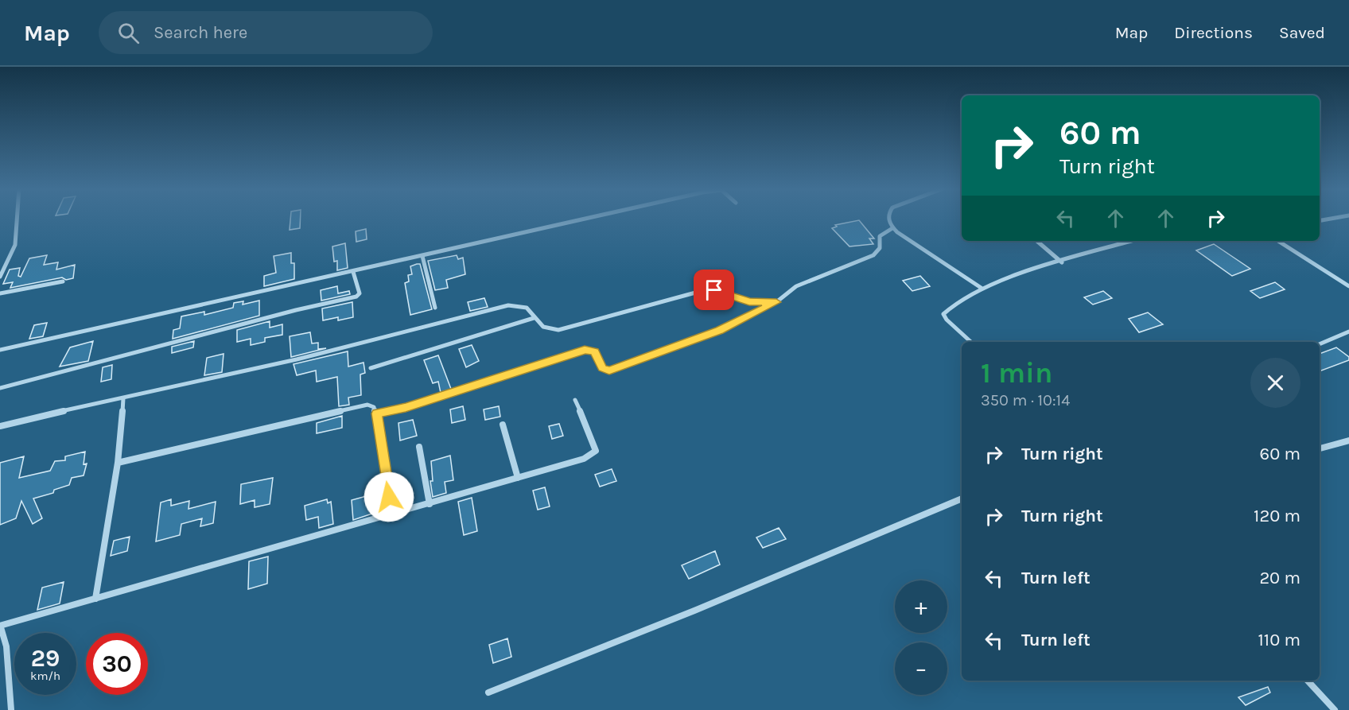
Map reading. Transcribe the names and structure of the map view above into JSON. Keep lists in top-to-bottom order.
{
  "page": {
    "header": "Map",
    "search": "Search here",
    "nav": ["Map", "Directions", "Saved"],
    "turn": ["60 m", "Turn right"],
    "heading": ["1 min", "350 m · 10:14"],
    "list": [
      {
        "name": "Turn right",
        "value": "60 m"
      },
      {
        "name": "Turn right",
        "value": "120 m"
      },
      {
        "name": "Turn left",
        "value": "20 m"
      },
      {
        "name": "Turn left",
        "value": "110 m"
      }
    ],
    "map_buttons": ["+", "−"],
    "speed": "29 km/h",
    "limit": "30"
  }
}
